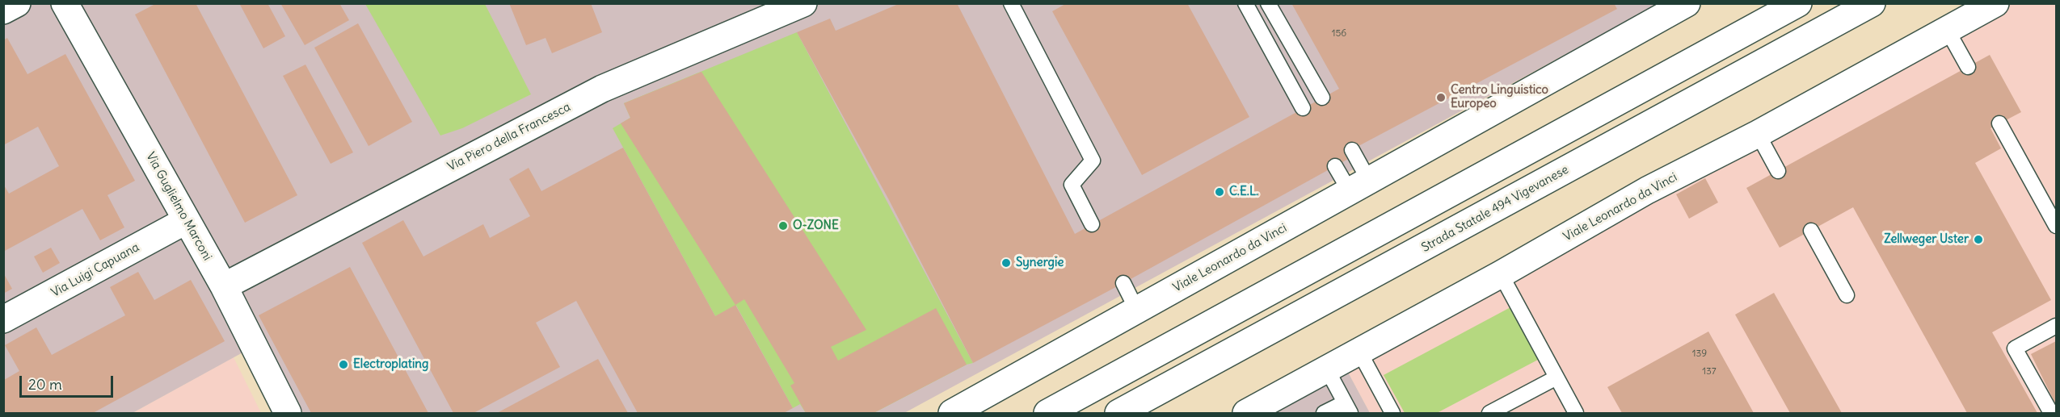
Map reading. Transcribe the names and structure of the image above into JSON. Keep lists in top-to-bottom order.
{
  "streets": {
    "street": [
      "Via Piero della Francesca",
      "Via Guglielmo Marconi",
      "Viale Leonardo da Vinci",
      "Strada Statale 494 Vigevanese",
      "Via Luigi Capuana"
    ]
  },
  "crossings": [
    ["Via Piero della Francesca", "Via Guglielmo Marconi"],
    ["Via Guglielmo Marconi", "Via Luigi Capuana"]
  ],
  "places": [
    "Centro Linguistico Europeo",
    "C.E.L.",
    "O-ZONE",
    "Zellweger Uster",
    "Synergie",
    "Electroplating"
  ],
  "house_numbers": ["156", "139", "137"],
  "scale_bar": "20 m"
}
